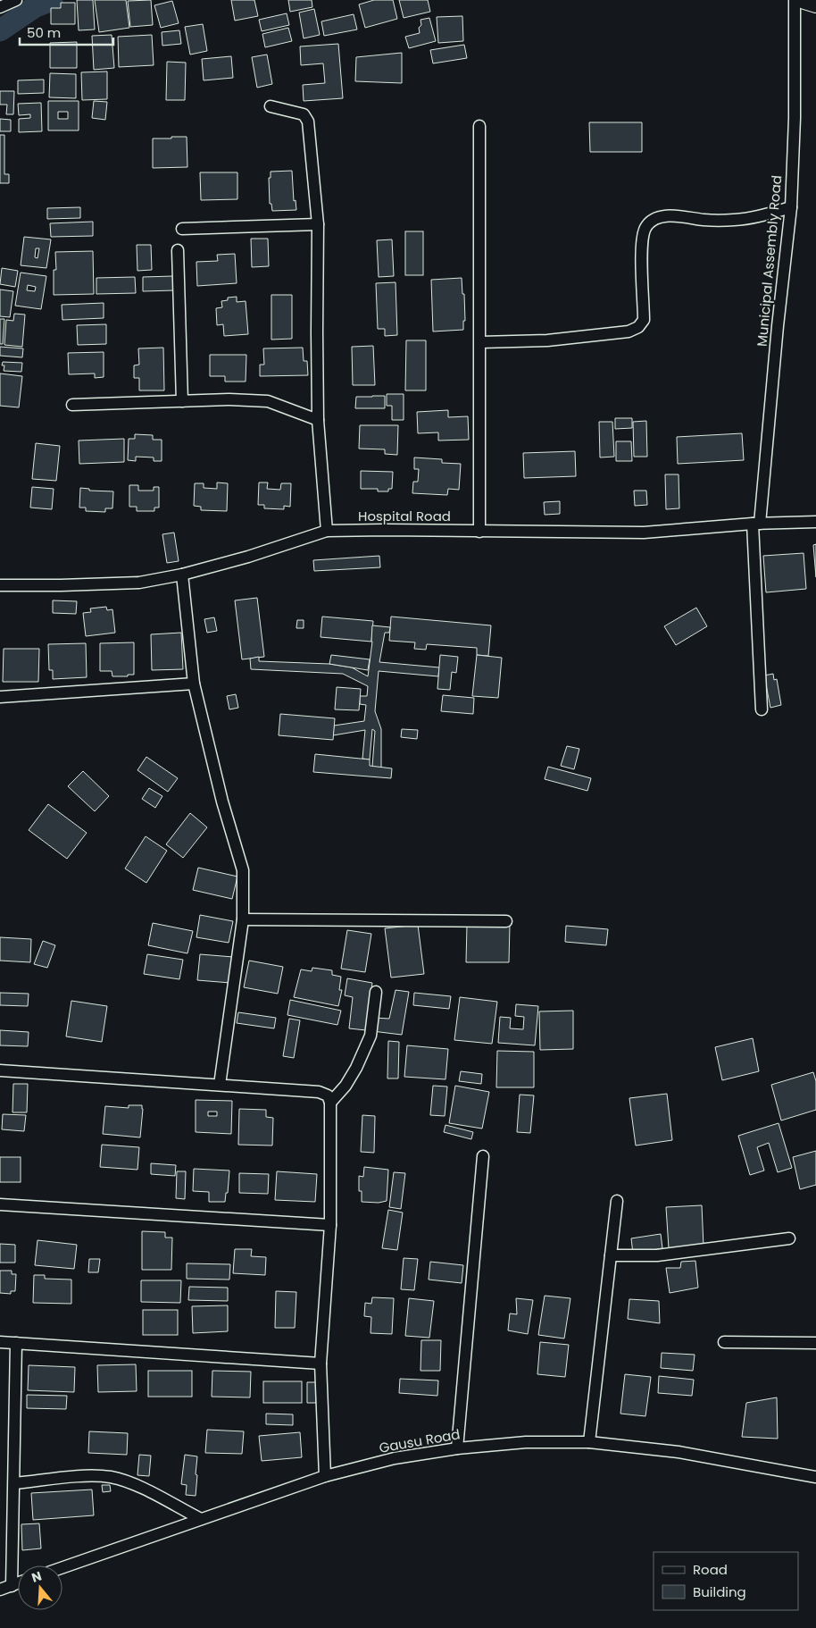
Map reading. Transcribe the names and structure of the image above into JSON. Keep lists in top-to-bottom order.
{
  "streets": {
    "street": ["Municipal Assembly Road", "Hospital Road", "Gausu Road"]
  },
  "crossings": [
    ["Municipal Assembly Road", "Hospital Road"]
  ],
  "legend": ["Road", "Building"],
  "scale_bar": "50 m",
  "north": "top"
}
